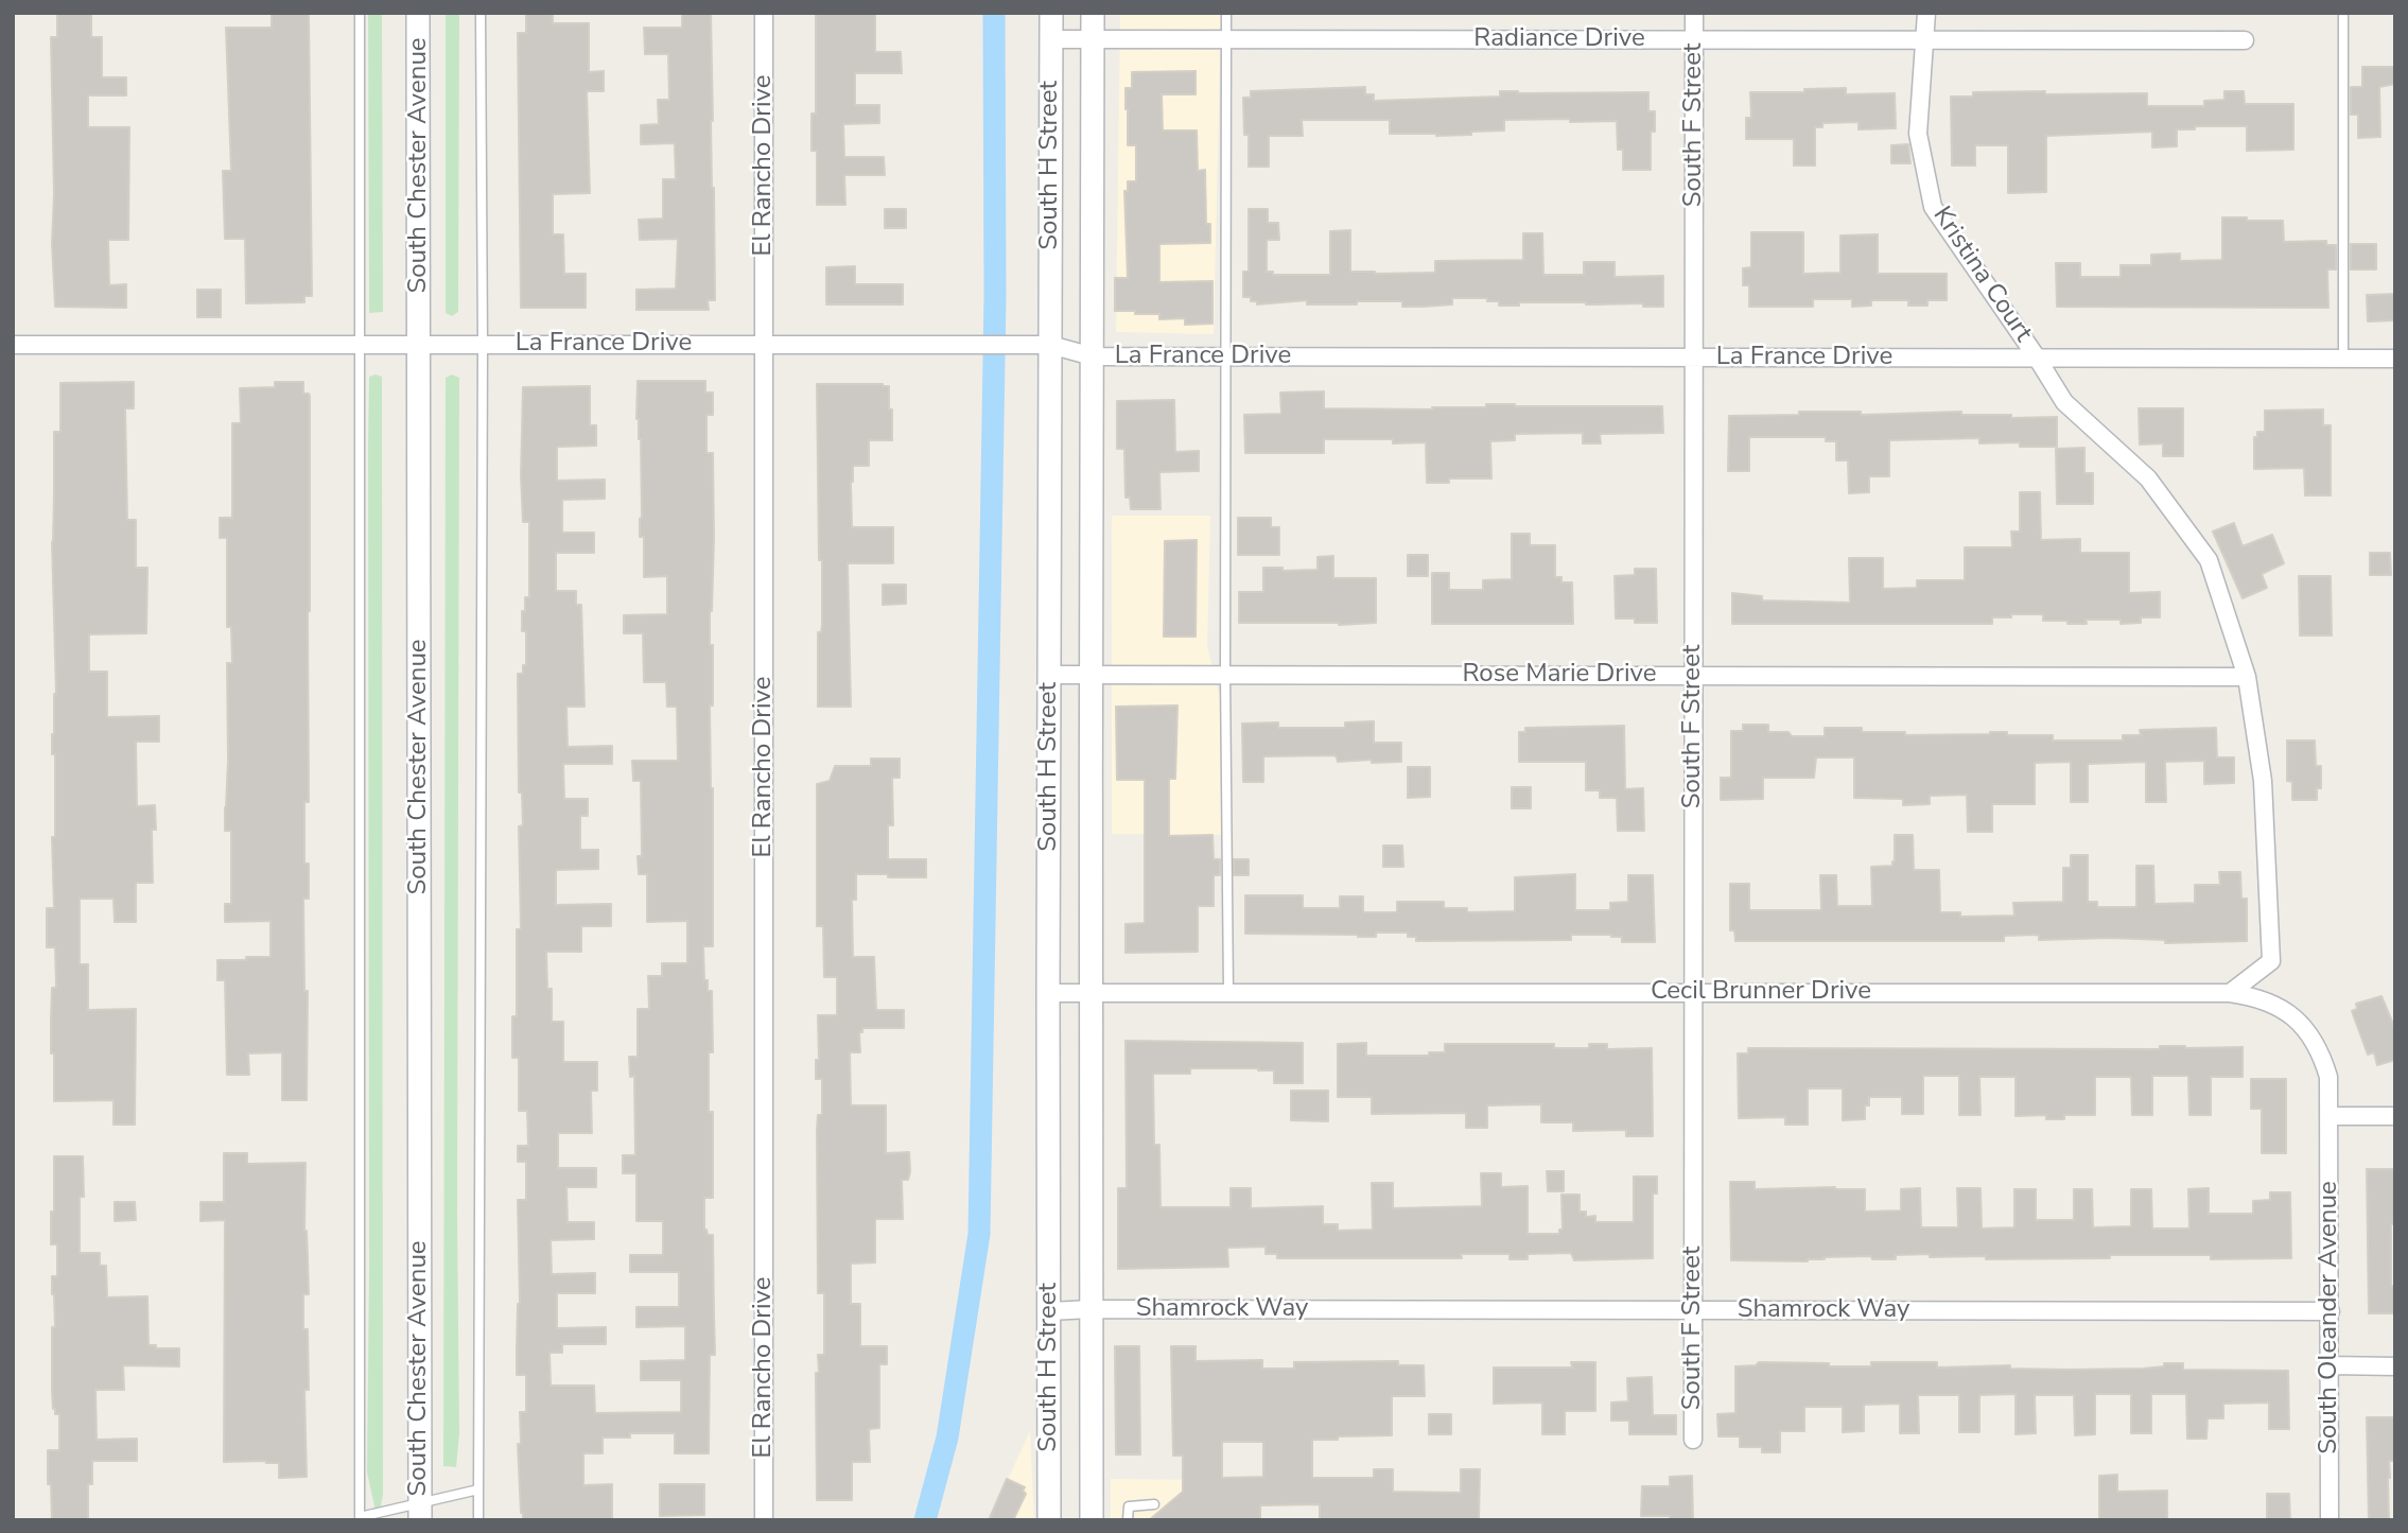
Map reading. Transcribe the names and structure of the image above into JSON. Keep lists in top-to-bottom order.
{
  "streets": {
    "street": [
      "Radiance Drive",
      "South F Street",
      "South Chester Avenue",
      "El Rancho Drive",
      "South H Street",
      "Kristina Court",
      "La France Drive",
      "Rose Marie Drive",
      "Cecil Brunner Drive",
      "Shamrock Way",
      "South Oleander Avenue"
    ]
  },
  "crossings": [
    ["Radiance Drive", "South F Street"],
    ["Radiance Drive", "South H Street"],
    ["Radiance Drive", "Kristina Court"],
    ["South F Street", "La France Drive"],
    ["South F Street", "Rose Marie Drive"],
    ["South F Street", "Cecil Brunner Drive"],
    ["South F Street", "Shamrock Way"],
    ["South Chester Avenue", "La France Drive"],
    ["El Rancho Drive", "La France Drive"],
    ["South H Street", "La France Drive"],
    ["South H Street", "Rose Marie Drive"],
    ["South H Street", "Cecil Brunner Drive"],
    ["South H Street", "Shamrock Way"],
    ["Kristina Court", "La France Drive"],
    ["Cecil Brunner Drive", "South Oleander Avenue"],
    ["Shamrock Way", "South Oleander Avenue"]
  ]
}
